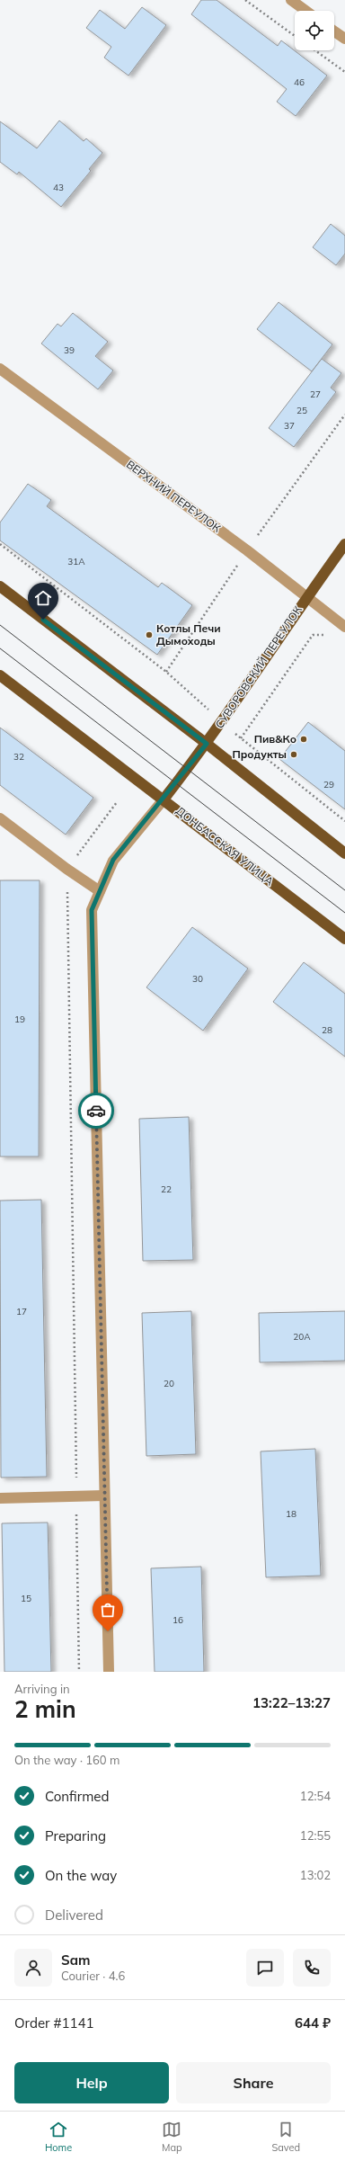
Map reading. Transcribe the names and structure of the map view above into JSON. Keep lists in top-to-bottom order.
{
  "streets": {
    "main road": ["СУВОРОВСКИЙ ПЕРЕУЛОК", "ДОНБАССКАЯ УЛИЦА"],
    "street": ["ВЕРХНИЙ ПЕРЕУЛОК"]
  },
  "crossings": [
    ["ВЕРХНИЙ ПЕРЕУЛОК", "СУВОРОВСКИЙ ПЕРЕУЛОК"],
    ["СУВОРОВСКИЙ ПЕРЕУЛОК", "ДОНБАССКАЯ УЛИЦА"]
  ],
  "places": ["Котлы Печи Дымоходы", "Пив&Ко", "Продукты"],
  "house_numbers": [
    "46",
    "43",
    "39",
    "27",
    "25",
    "37",
    "31А",
    "32",
    "29",
    "30",
    "19",
    "28",
    "22",
    "17",
    "20А",
    "20",
    "18",
    "15",
    "16"
  ],
  "page": {
    "heading": ["2 min", "Arriving in", "13:22–13:27"],
    "panel": [
      "Sam",
      "Courier · 4.6",
      "Order #1141",
      "644 ₽"
    ],
    "bar": "On the way · 160 m",
    "list": [
      ["Confirmed", "12:54"],
      ["Preparing", "12:55"],
      ["On the way", "13:02"],
      "Delivered"
    ],
    "buttons": ["Help", "Share"],
    "tabs": ["Home", "Map", "Saved"]
  }
}
